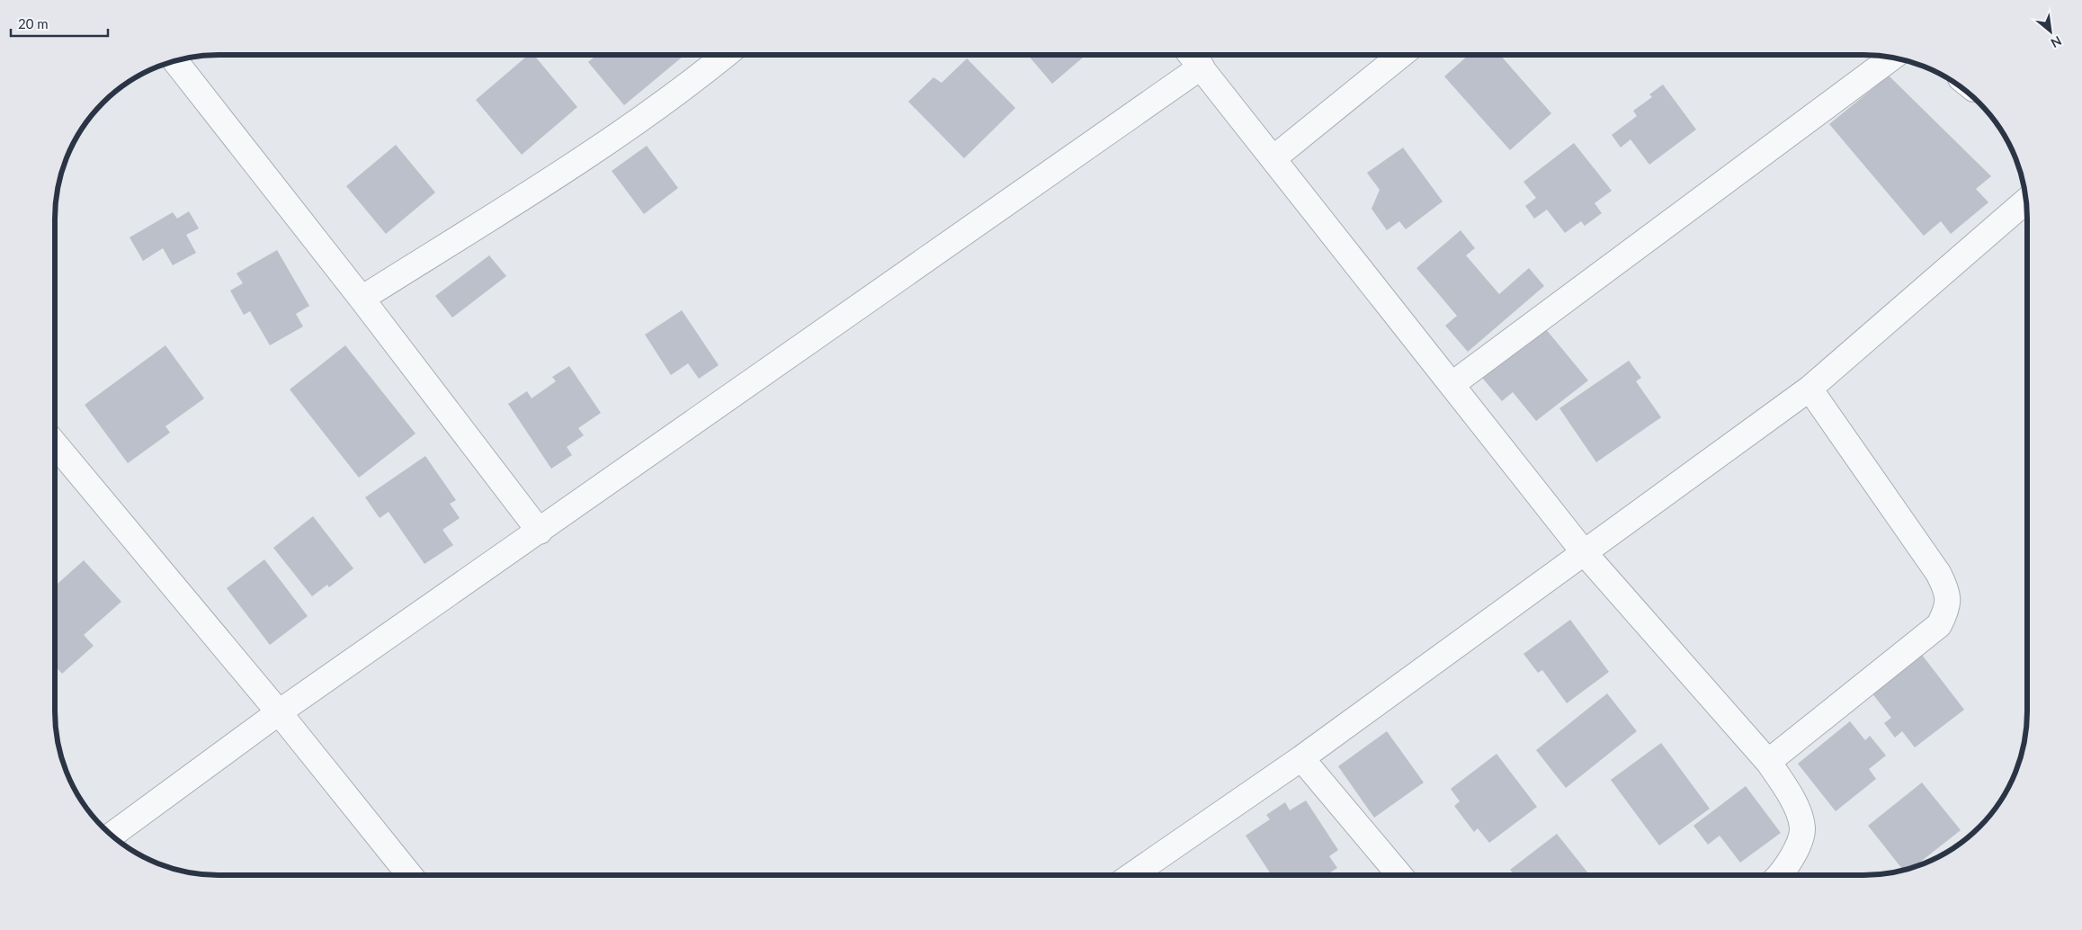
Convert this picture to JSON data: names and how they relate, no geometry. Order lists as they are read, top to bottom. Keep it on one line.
{"scale_bar":"20 m","north":"bottom right"}
